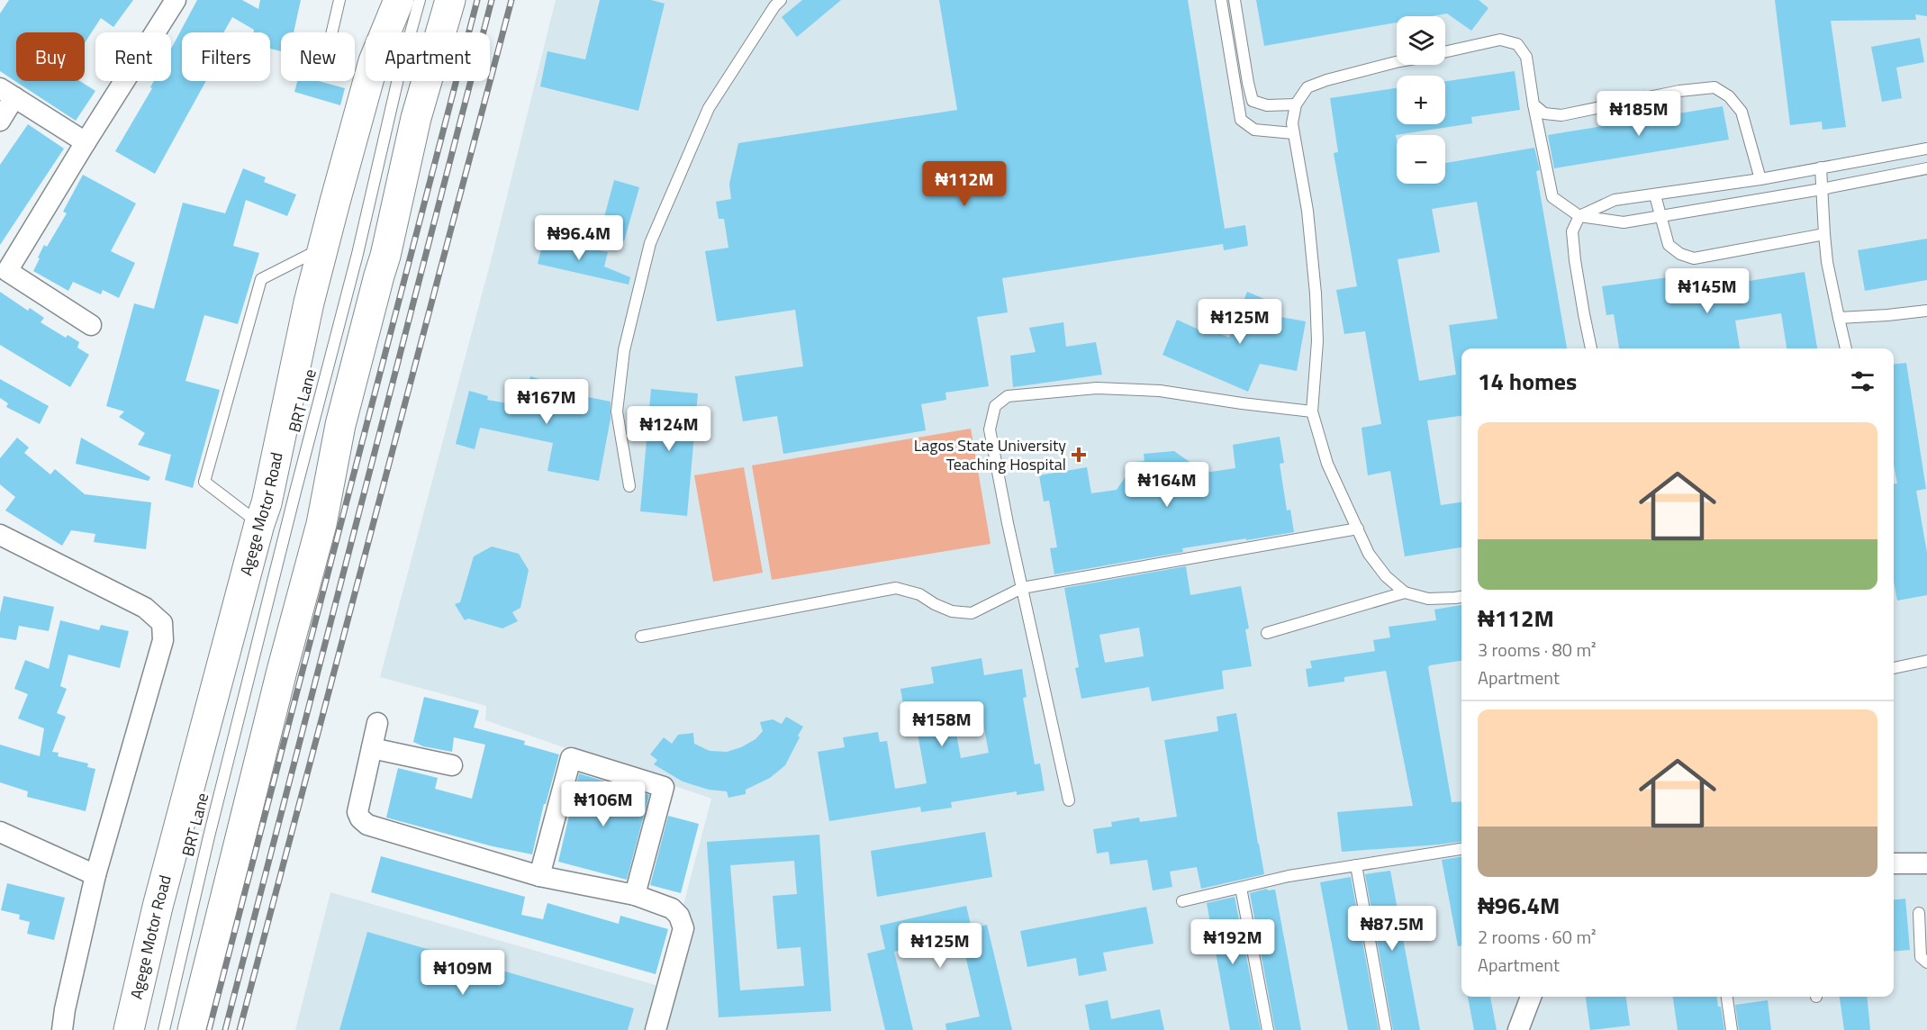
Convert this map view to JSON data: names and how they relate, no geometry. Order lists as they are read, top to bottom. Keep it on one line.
{"streets":{"highway":["Agege Motor Road"],"lane":["BRT Lane"]},"places":{"health":["Lagos State University Teaching Hospital"]},"page":{"map_buttons":["+","−"],"chip":["Buy","Rent","Filters","New","Apartment"],"price":["₦185M","₦112M","₦96.4M","₦145M","₦125M","₦167M","₦124M","₦164M","₦158M","₦106M","₦87.5M","₦192M","₦125M","₦109M"],"heading":"14 homes","list":[{"name":"₦112M","note":"3 rooms · 80 m² · Apartment"},{"name":"₦96.4M","note":"2 rooms · 60 m² · Apartment"}]}}
